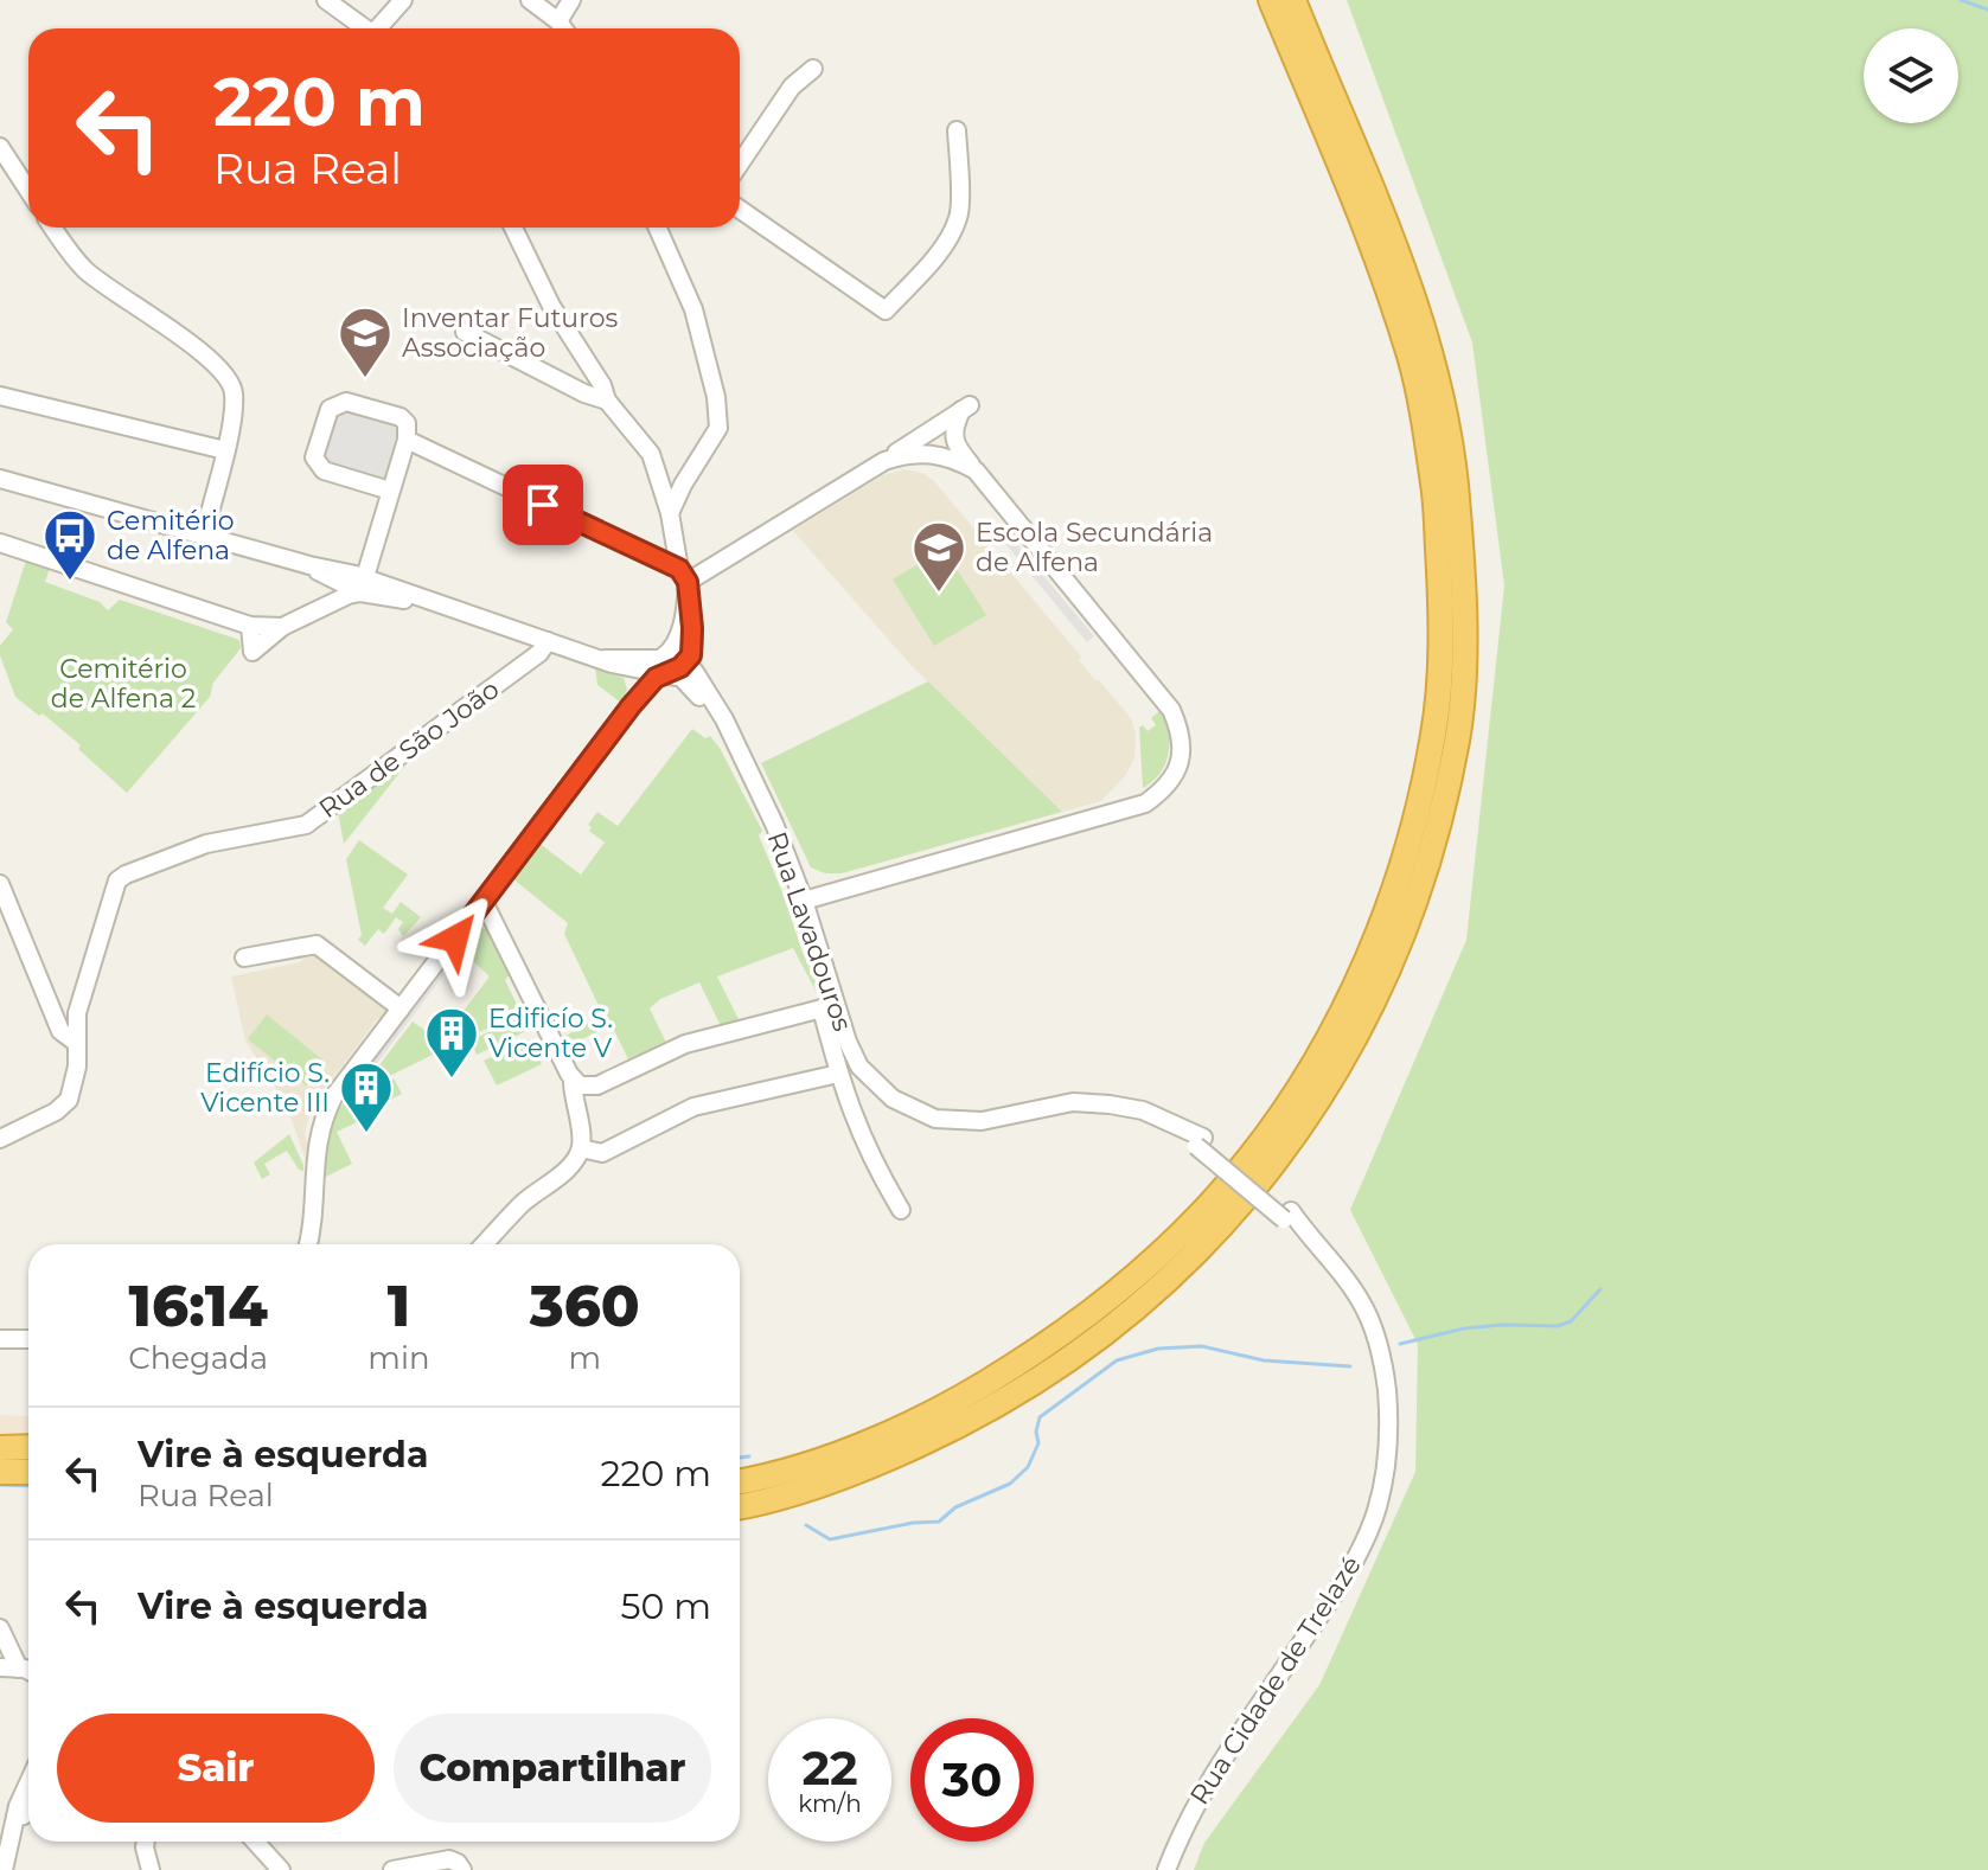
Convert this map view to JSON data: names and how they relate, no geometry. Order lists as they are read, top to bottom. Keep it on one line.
{"streets":{"street":["Rua de São João","Rua Lavadouros","Rua Cidade de Trelazé"]},"crossings":[["Rua Lavadouros","Rua Cidade de Trelazé"]],"parks":["Cemitério de Alfena 2"],"places":{"school or university":["Inventar Futuros Associação","Escola Secundária de Alfena"],"bus stop":["Cemitério de Alfena"],"building":["Edificío S. Vicente V","Edifício S. Vicente III"]},"page":{"turn":["220 m","Rua Real"],"eta":["16:14","Chegada","1","min","360","m"],"list":[{"name":"Vire à esquerda","note":"Rua Real","value":"220 m"},{"name":"Vire à esquerda","value":"50 m"}],"buttons":["Sair","Compartilhar"],"speed":"22 km/h","limit":"30"}}
